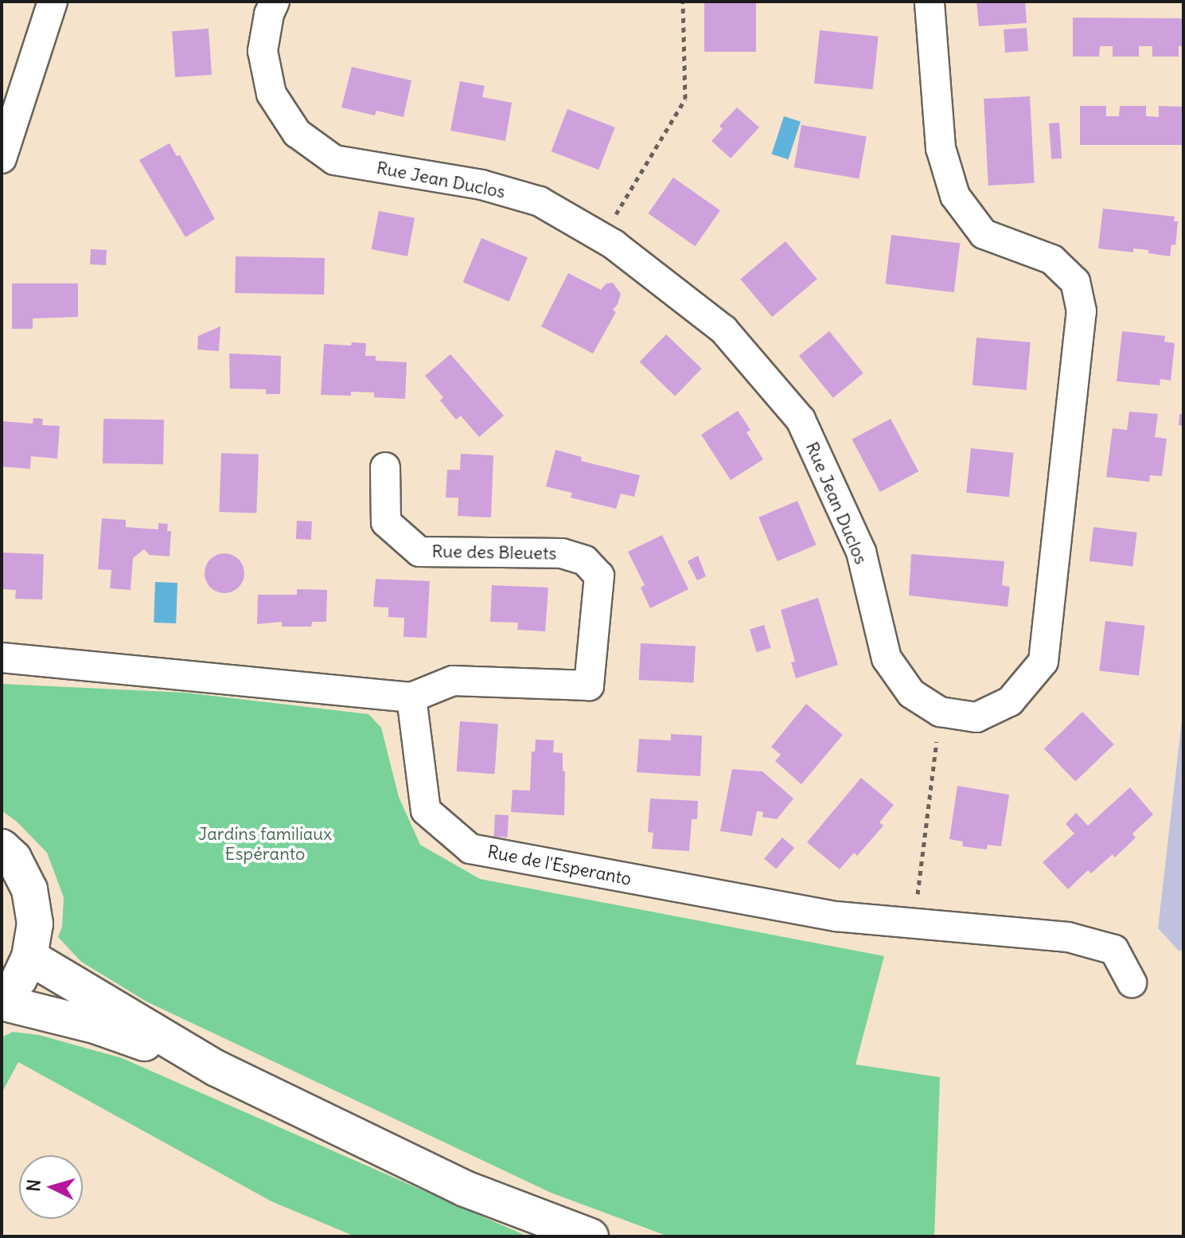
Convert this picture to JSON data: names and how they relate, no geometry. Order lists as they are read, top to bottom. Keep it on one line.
{"streets":{"street":["Rue Jean Duclos","Rue des Bleuets","Rue de l'Esperanto"]},"crossings":[["Rue des Bleuets","Rue de l'Esperanto"]],"parks":["Jardins familiaux Espéranto"],"north":"left"}
